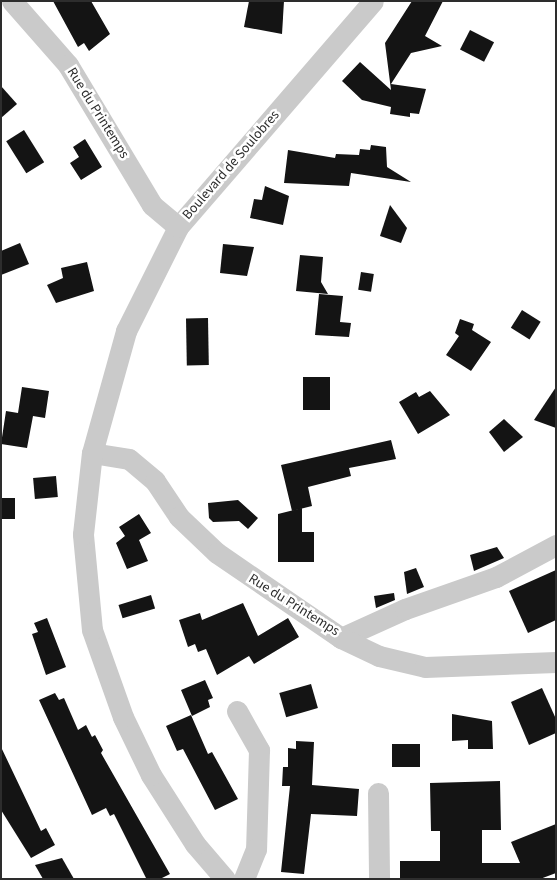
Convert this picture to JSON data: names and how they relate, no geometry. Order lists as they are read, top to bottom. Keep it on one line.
{"streets":{"street":["Rue du Printemps","Boulevard de Soulobres"]},"crossings":[["Rue du Printemps","Boulevard de Soulobres"]]}
